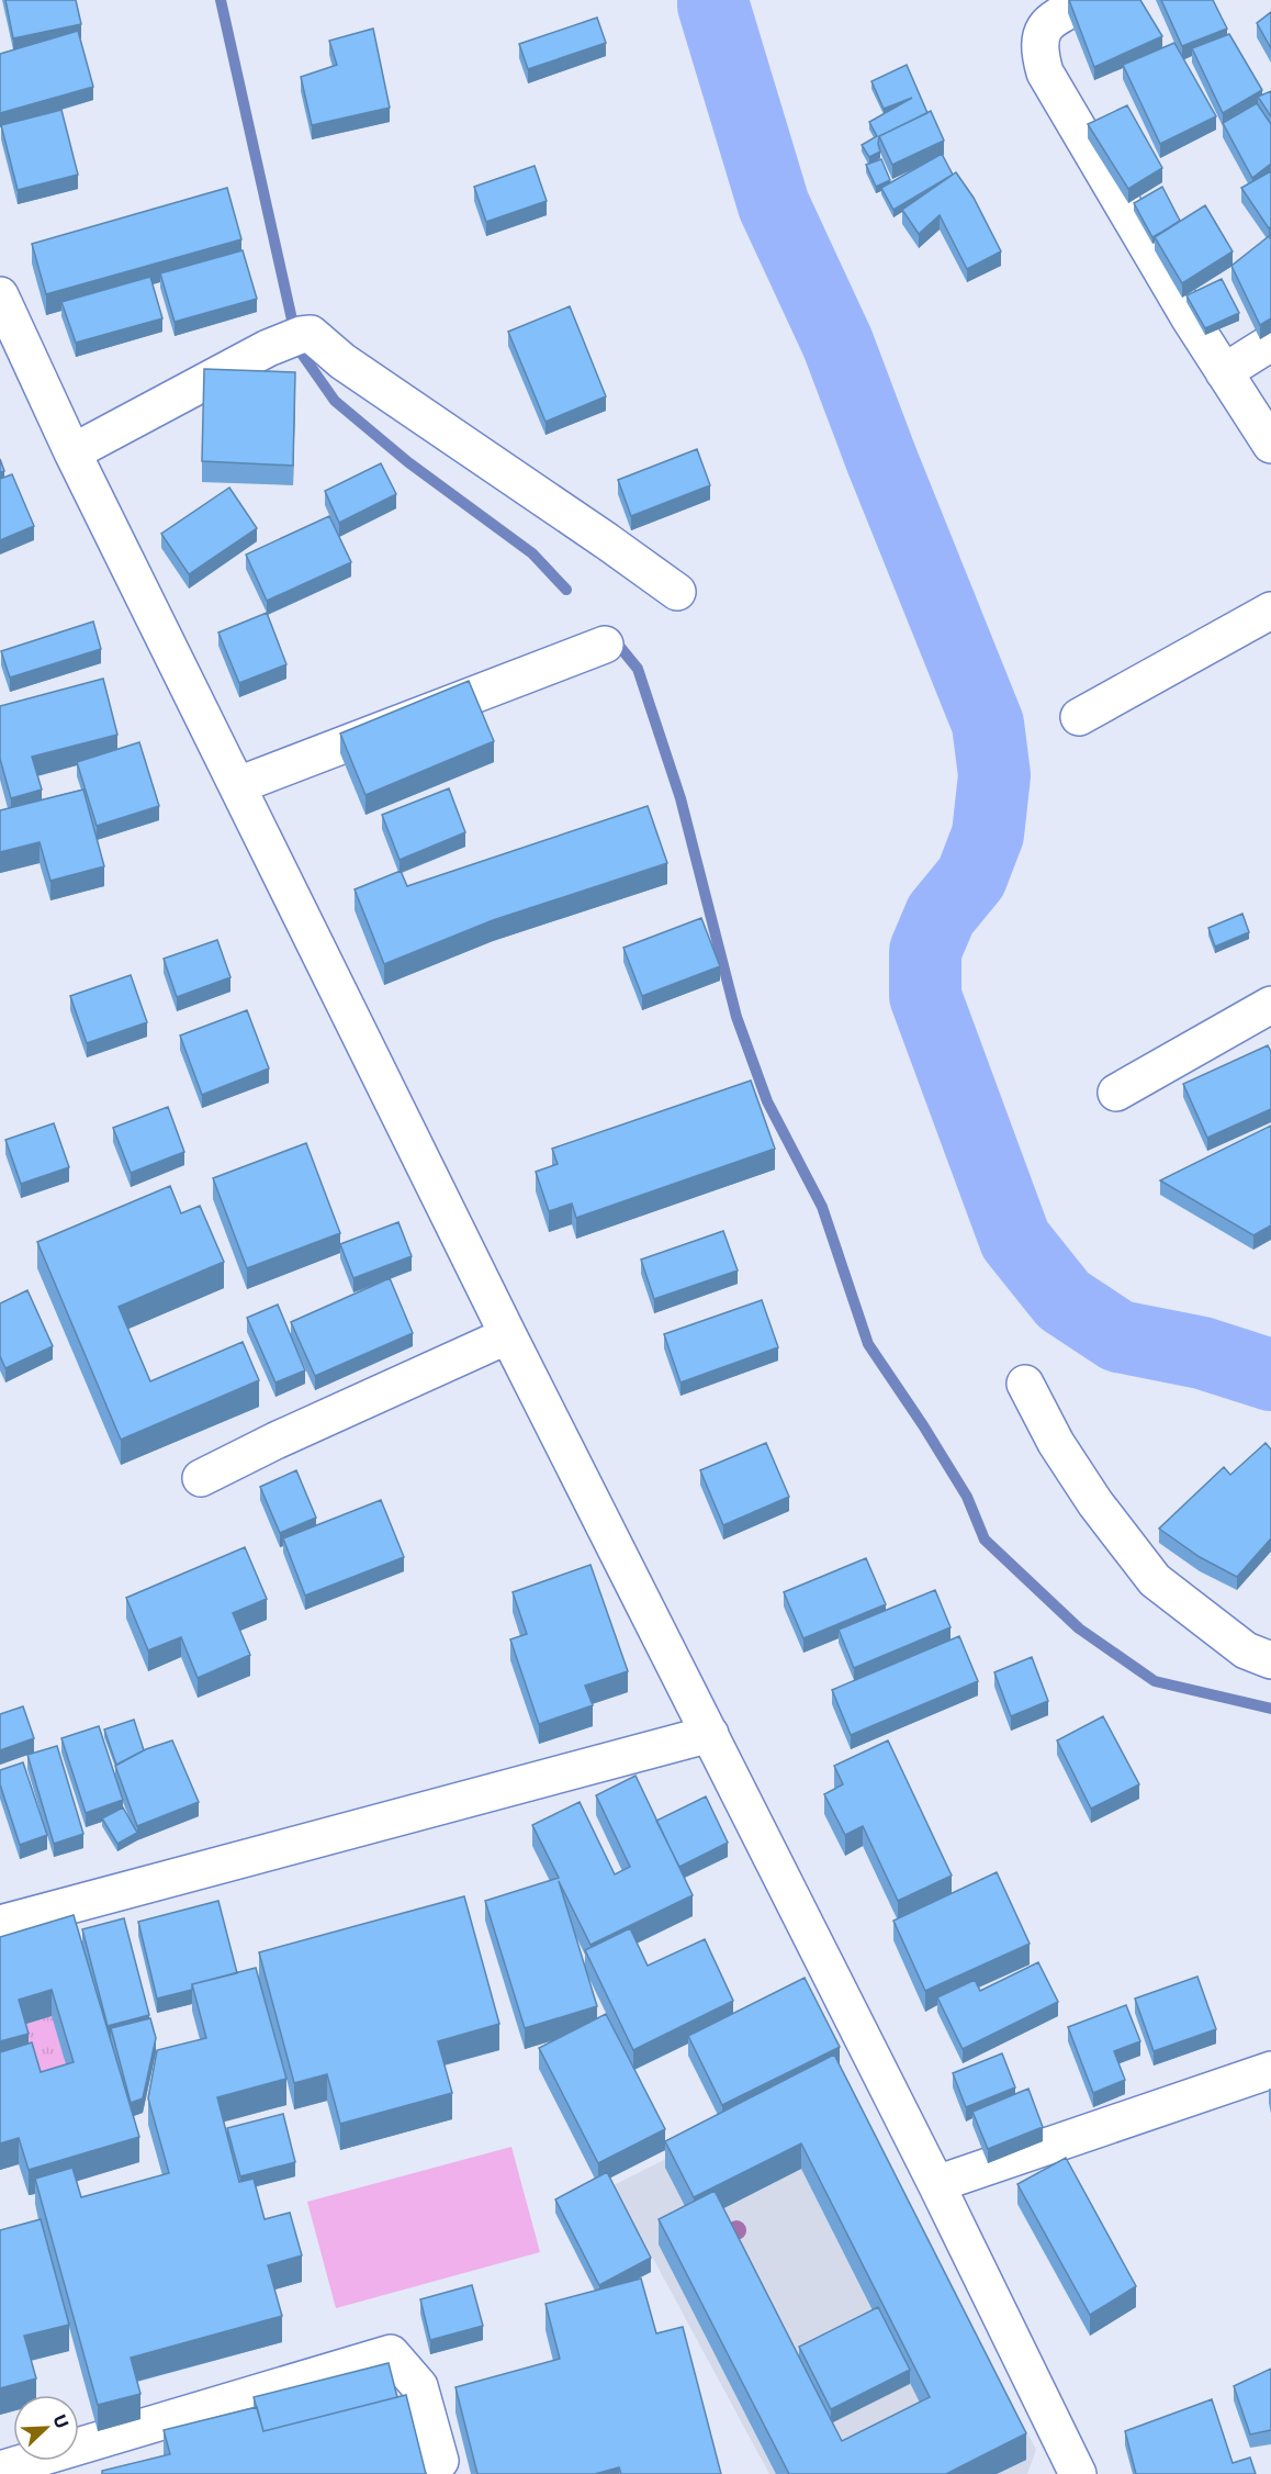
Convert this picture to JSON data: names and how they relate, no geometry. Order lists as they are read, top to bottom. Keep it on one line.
{"north":"top right"}
